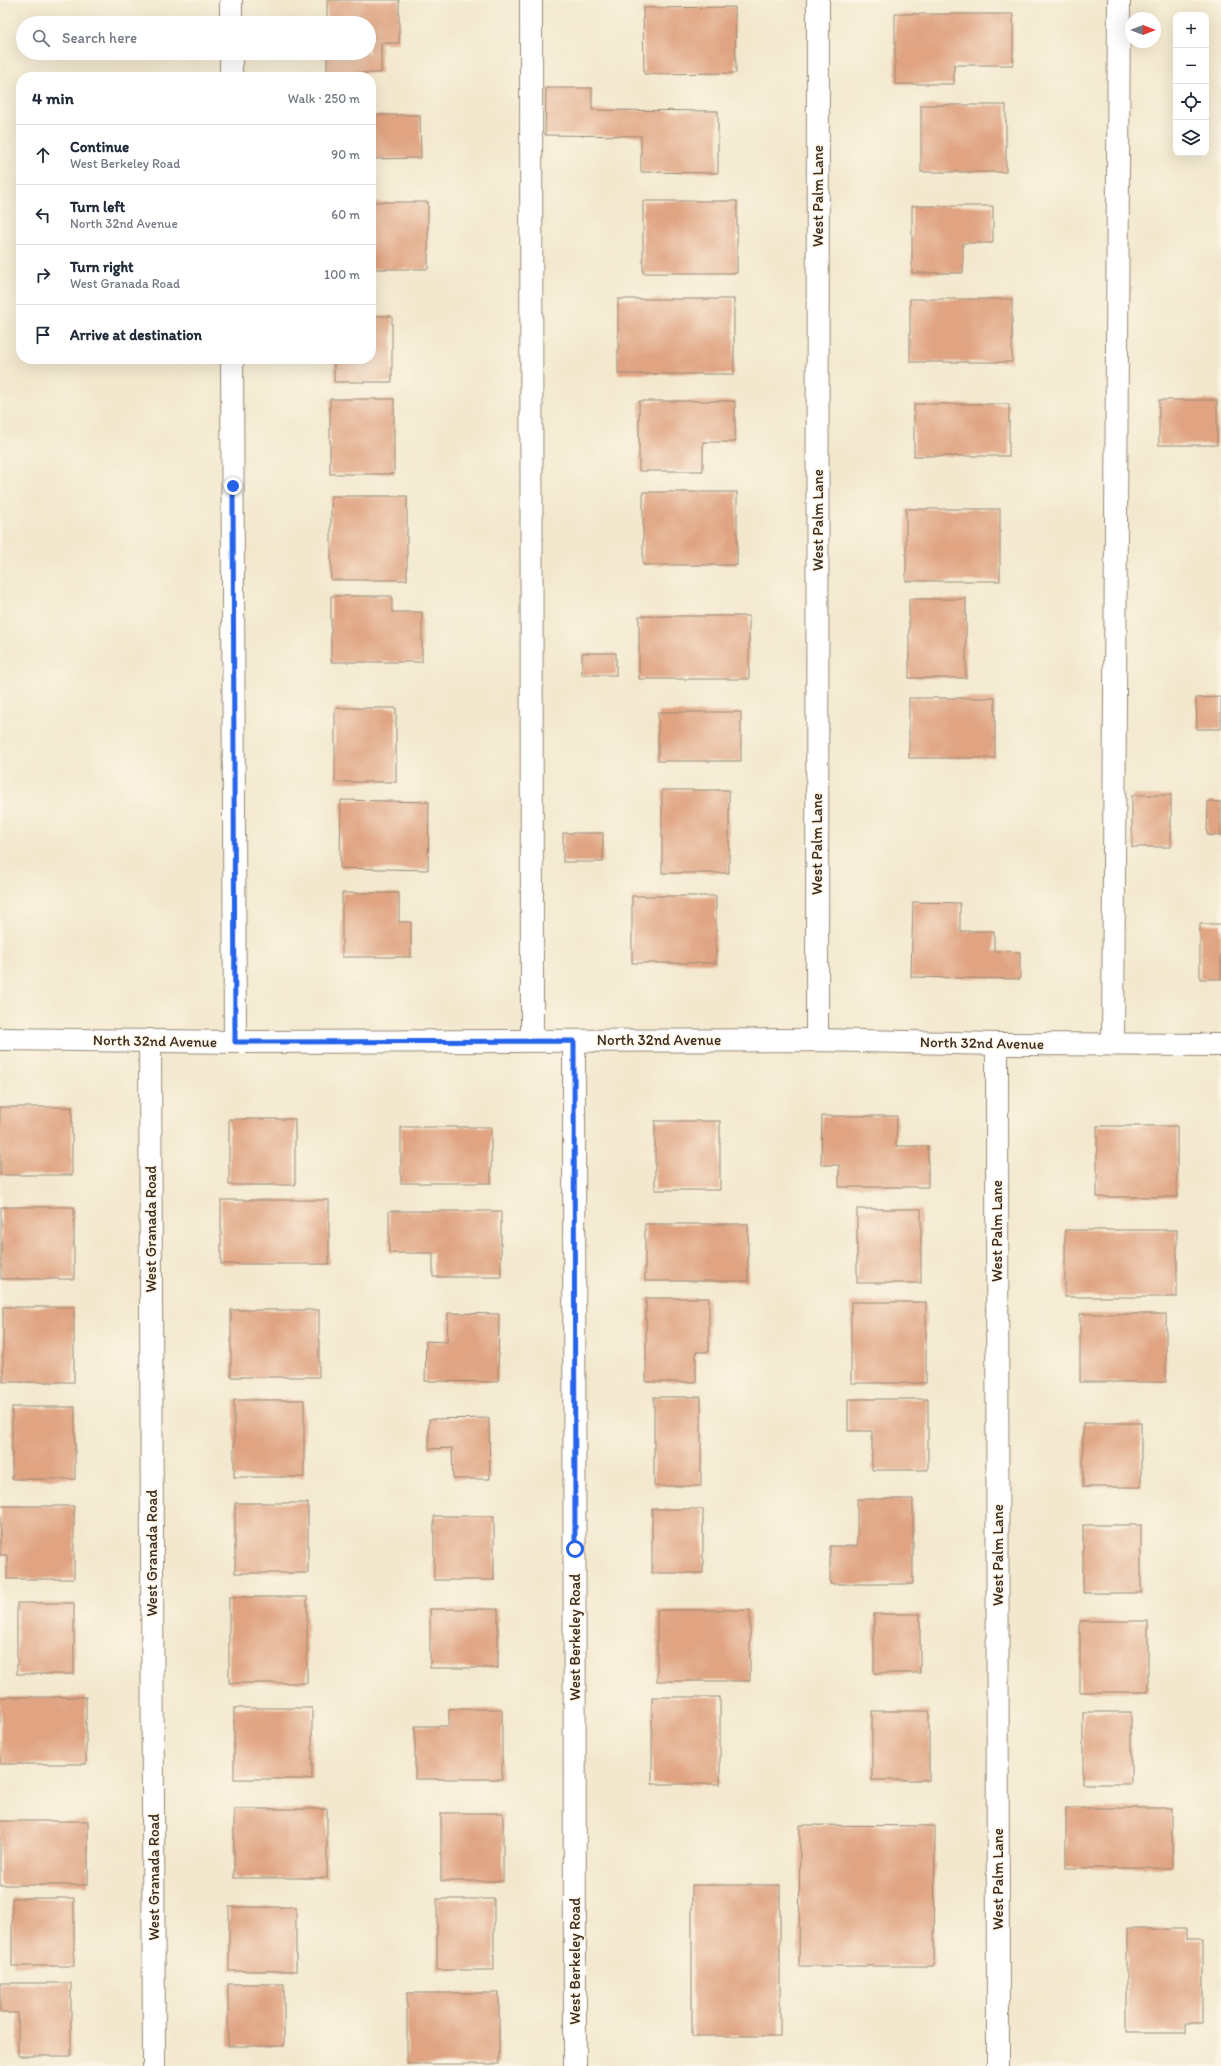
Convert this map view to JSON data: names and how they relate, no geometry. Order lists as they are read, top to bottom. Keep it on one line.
{"streets":{"street":["West Palm Lane","North 32nd Avenue","West Granada Road","West Berkeley Road"]},"crossings":[["West Palm Lane","North 32nd Avenue"],["North 32nd Avenue","West Granada Road"],["North 32nd Avenue","West Berkeley Road"]],"north":"right","page":{"map_buttons":["+","−"],"search":"Search here","heading":["4 min","Walk · 250 m"],"list":[["Continue","West Berkeley Road","90 m"],["Turn left","North 32nd Avenue","60 m"],["Turn right","West Granada Road","100 m"],"Arrive at destination"]}}
